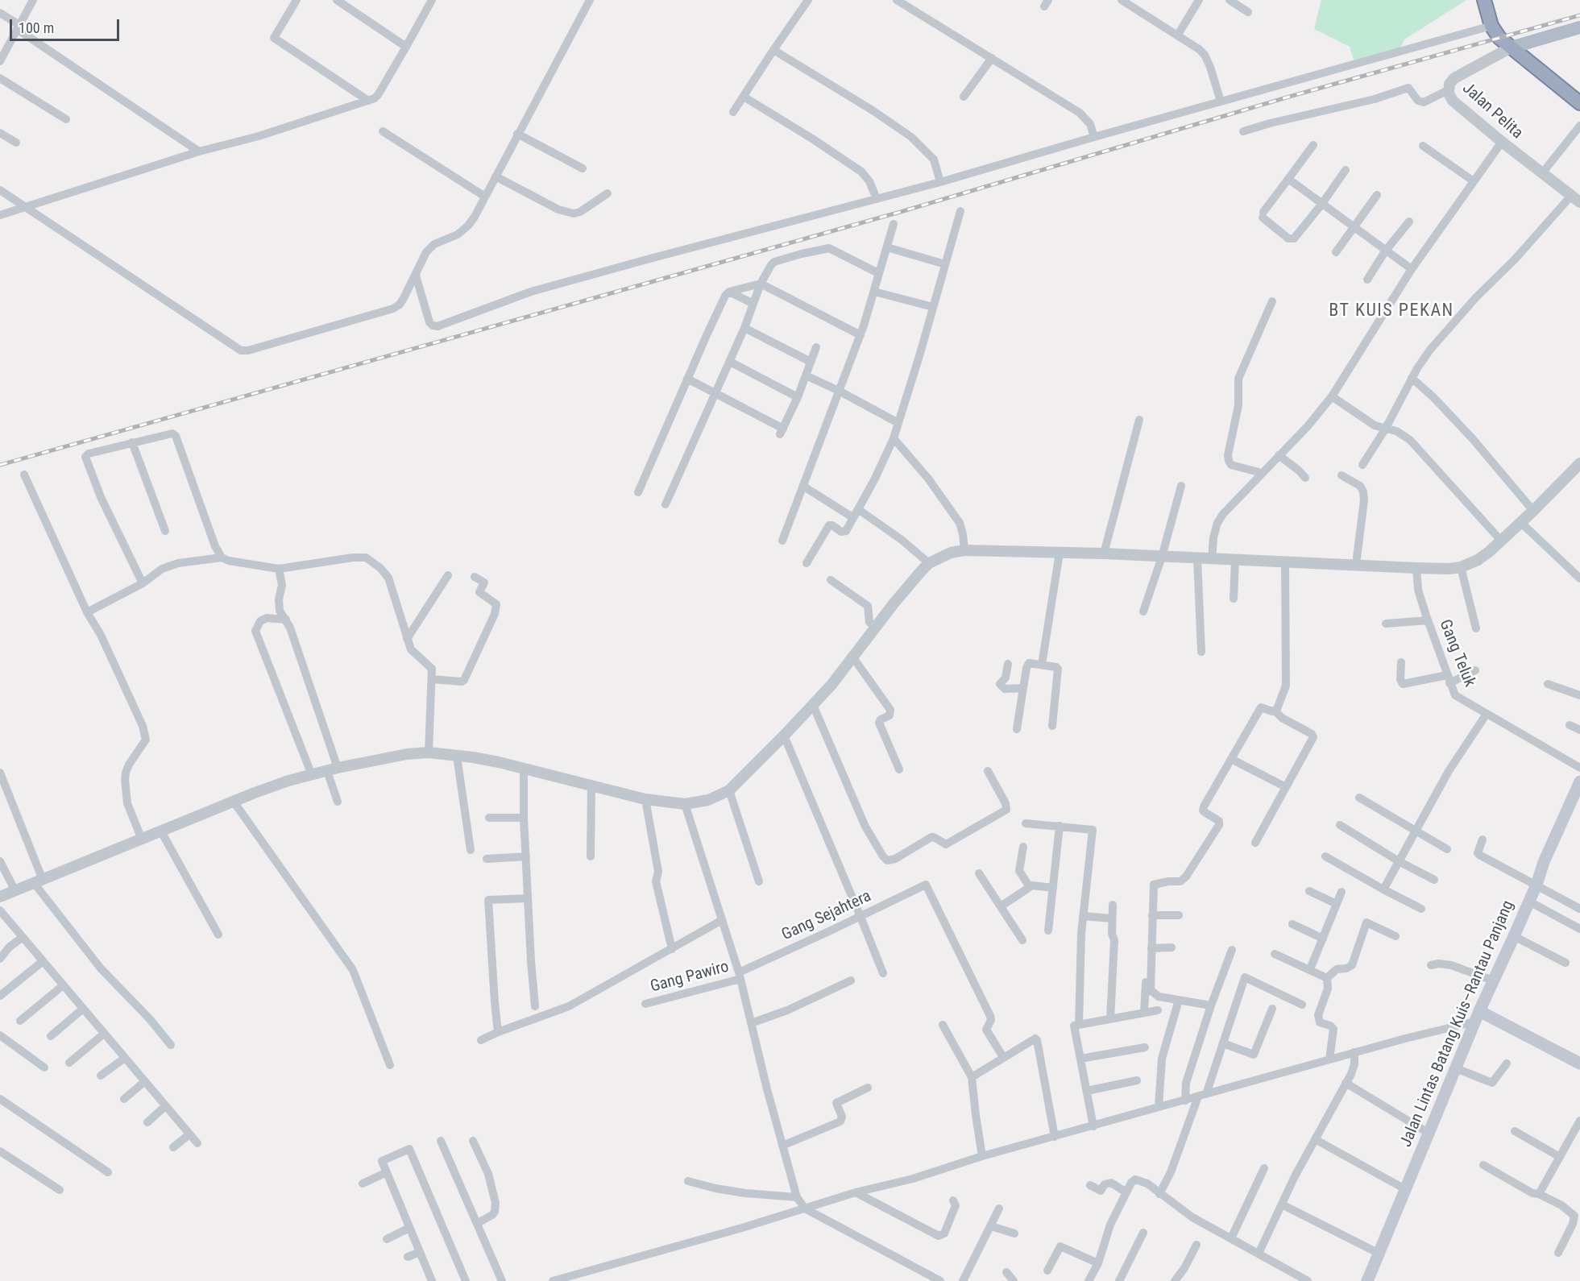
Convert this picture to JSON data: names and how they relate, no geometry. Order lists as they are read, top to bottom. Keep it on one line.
{"streets":{"main road":["Jalan Lintas Batang Kuis–Rantau Panjang"],"street":["Jalan Pelita","Gang Teluk","Gang Sejahtera","Gang Pawiro"]},"crossings":[["Gang Sejahtera","Gang Pawiro"]],"districts":["BT KUIS PEKAN"],"scale_bar":"100 m"}
